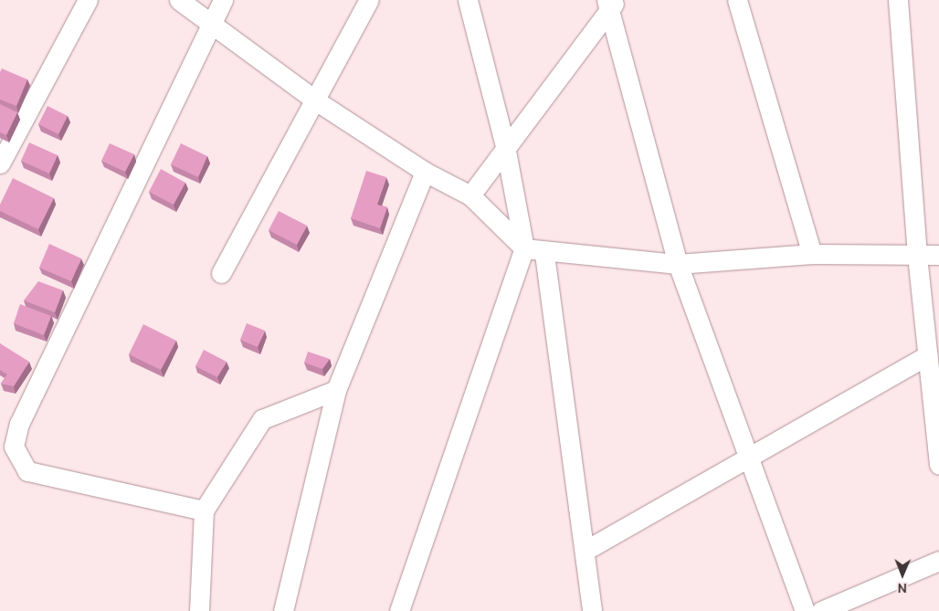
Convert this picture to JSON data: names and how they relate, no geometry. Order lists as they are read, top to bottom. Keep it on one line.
{"north":"bottom"}
